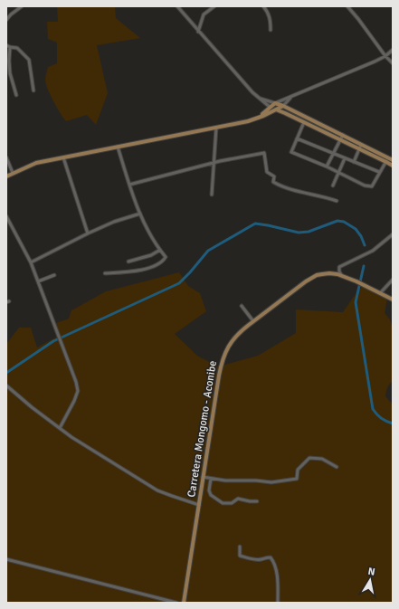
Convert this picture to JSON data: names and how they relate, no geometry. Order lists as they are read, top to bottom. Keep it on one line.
{"streets":{"main road":["Carretera Mongomo - Aconibe"]},"north":"top"}
